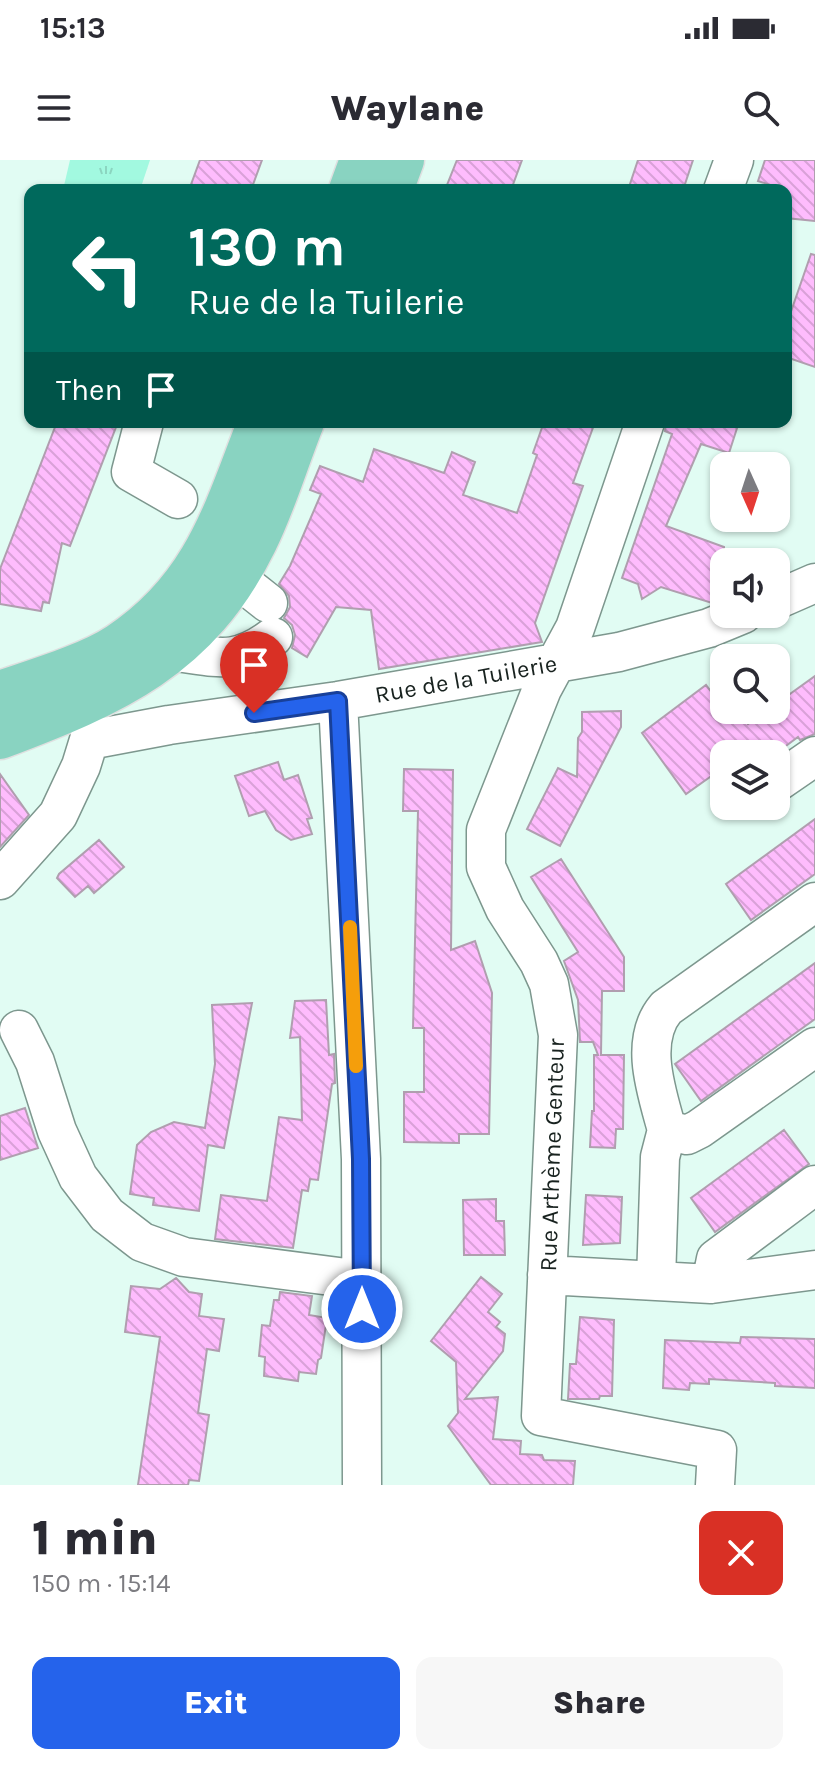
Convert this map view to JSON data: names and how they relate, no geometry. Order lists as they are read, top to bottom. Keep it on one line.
{"streets":{"street":["Rue de la Tuilerie","Rue Arthème Genteur"]},"crossings":[["Rue de la Tuilerie","Rue Arthème Genteur"]],"north":"bottom","page":{"status":"15:13","header":"Waylane","turn":["130 m","Rue de la Tuilerie"],"then":"Then","heading":["1 min","150 m · 15:14"],"buttons":["Exit","Share"]}}
